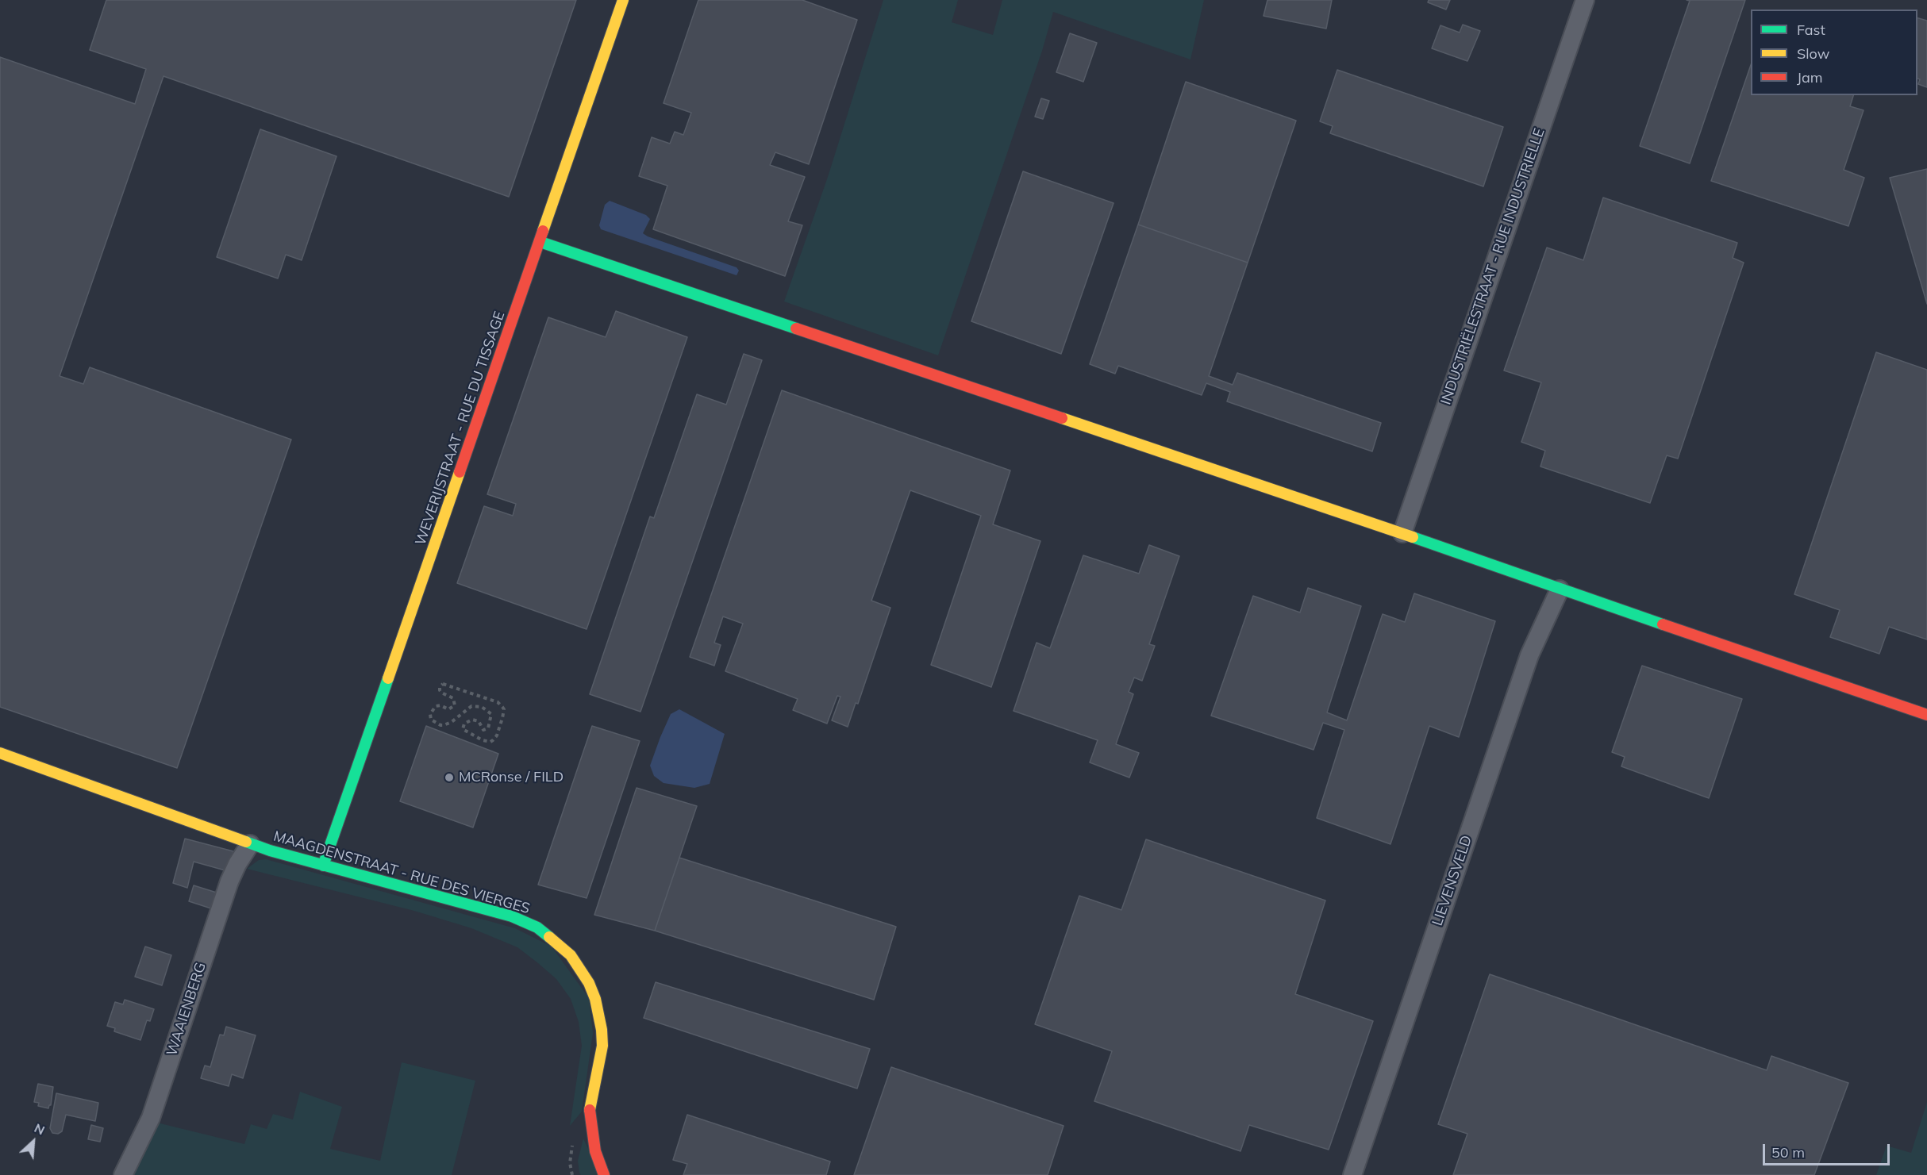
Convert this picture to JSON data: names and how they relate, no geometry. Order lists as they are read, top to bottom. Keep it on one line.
{"streets":{"street":["INDUSTRIËLESTRAAT - RUE INDUSTRIELLE","WEVERIJSTRAAT - RUE DU TISSAGE","MAAGDENSTRAAT - RUE DES VIERGES","LIEVENSVELD","WAAIENBERG"]},"crossings":[["WEVERIJSTRAAT - RUE DU TISSAGE","MAAGDENSTRAAT - RUE DES VIERGES"],["MAAGDENSTRAAT - RUE DES VIERGES","WAAIENBERG"]],"places":["MCRonse / FILD"],"legend":["Fast","Slow","Jam"],"scale_bar":"50 m","north":"top right"}
